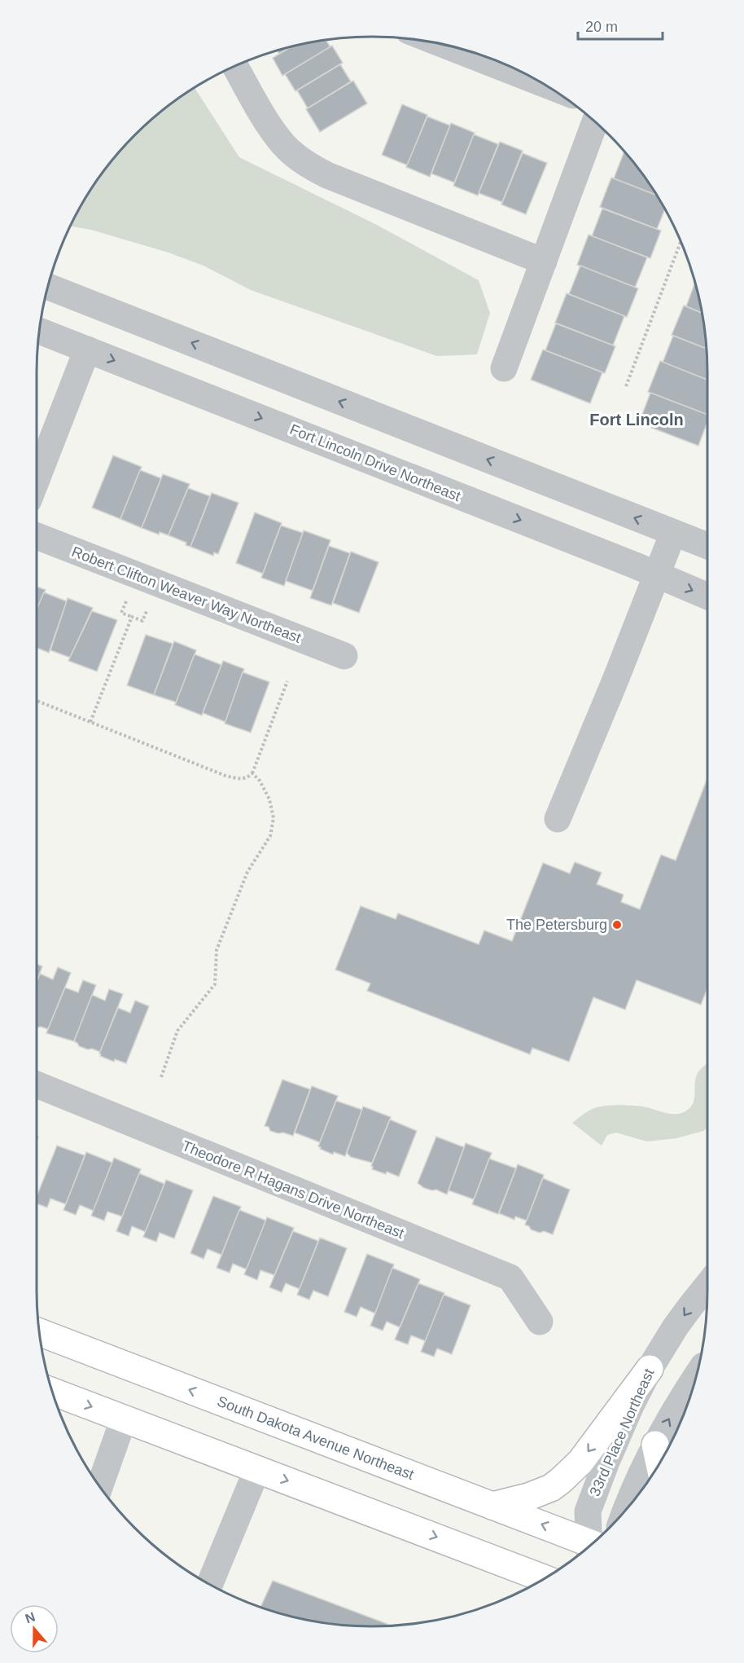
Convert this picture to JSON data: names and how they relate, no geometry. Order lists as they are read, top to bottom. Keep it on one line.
{"streets":{"main road":["South Dakota Avenue Northeast"],"street":["Fort Lincoln Drive Northeast","Robert Clifton Weaver Way Northeast","Theodore R Hagans Drive Northeast","33rd Place Northeast"]},"one_way":["33rd Place Northeast"],"districts":["Fort Lincoln"],"places":["The Petersburg"],"scale_bar":"20 m","north":"top"}
